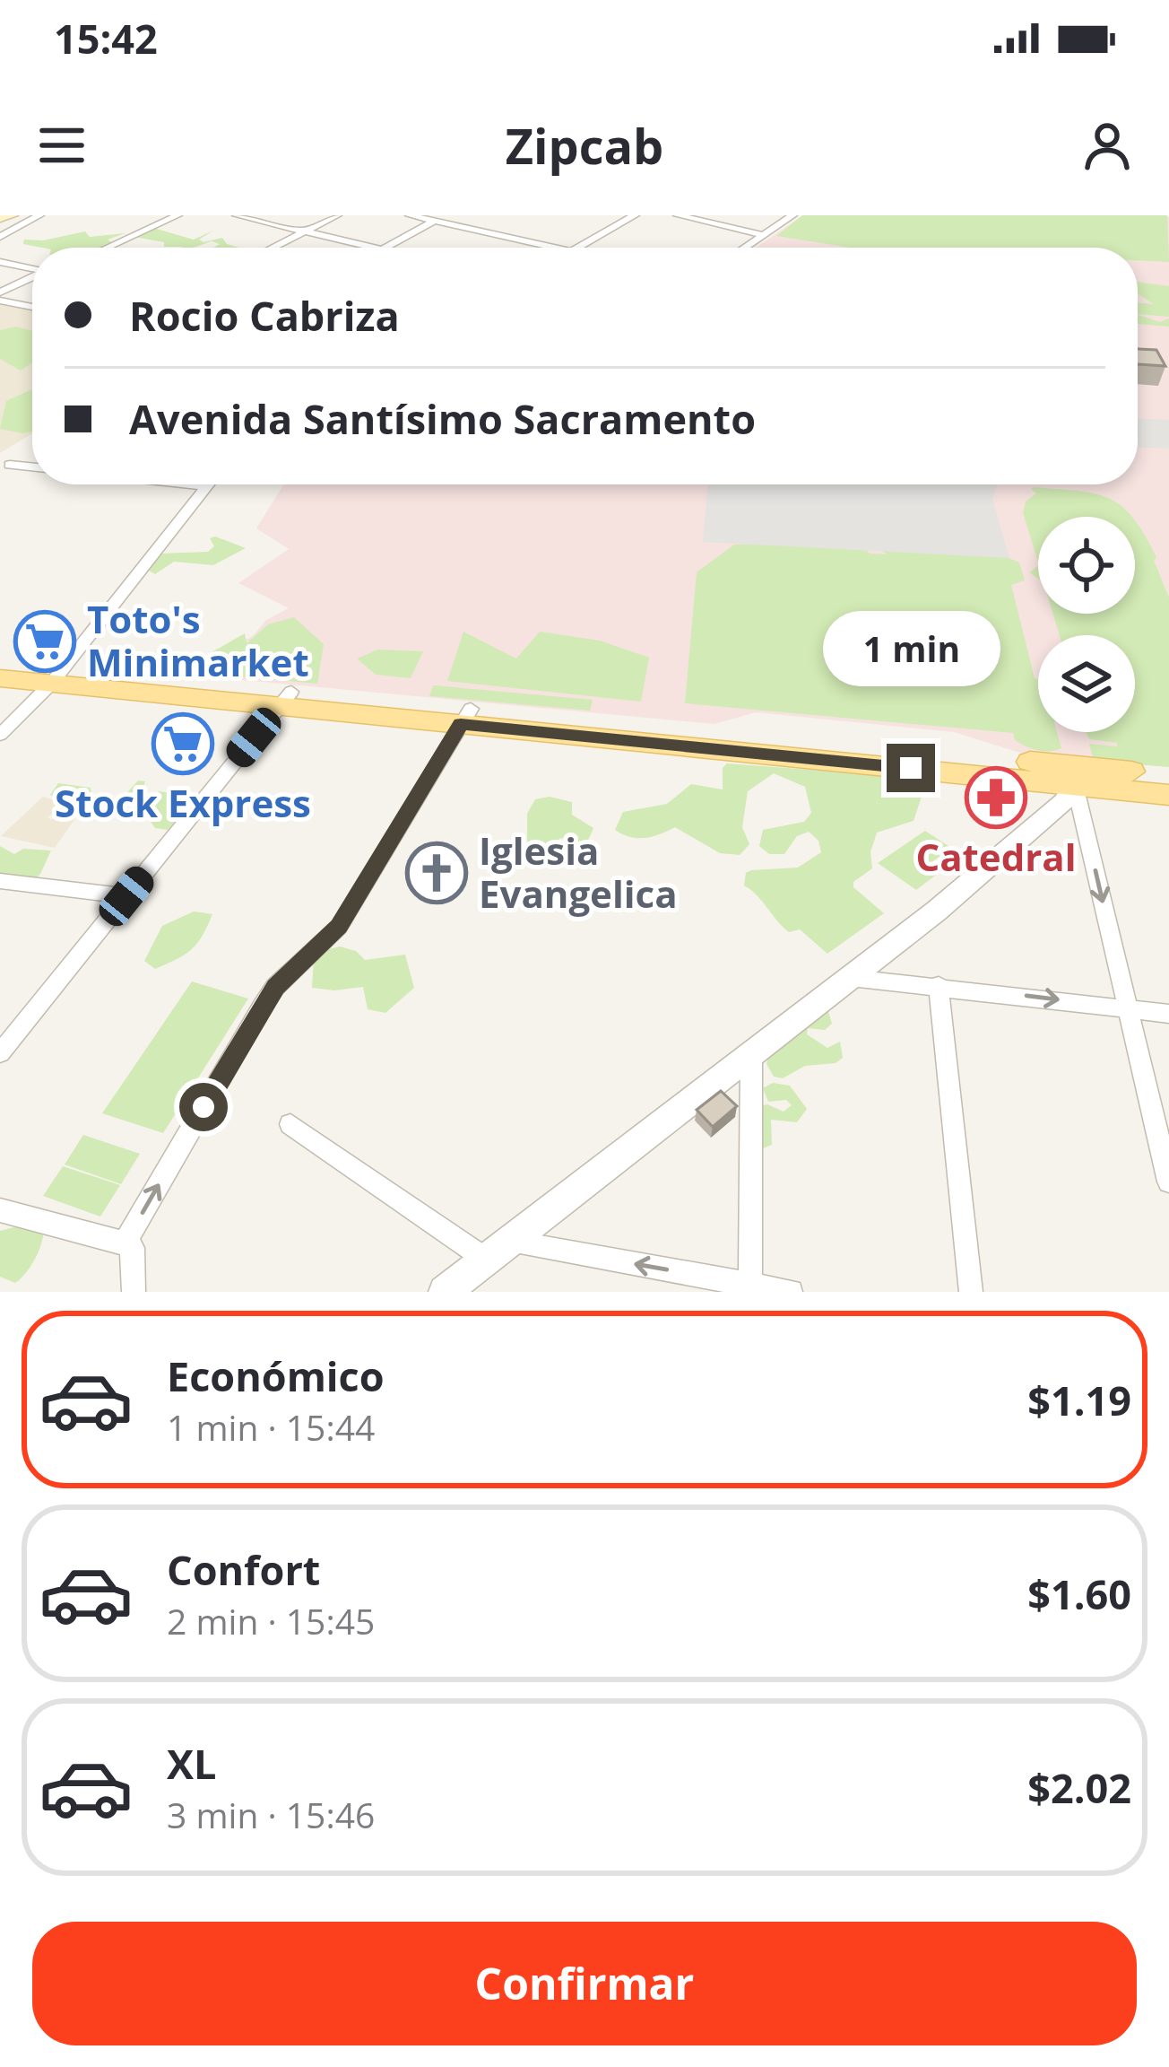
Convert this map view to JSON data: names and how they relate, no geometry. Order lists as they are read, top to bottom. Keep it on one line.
{"places":{"supermarket":["Toto's Minimarket","Stock Express"],"pharmacy":["Catedral"],"church":["Iglesia Evangelica"]},"page":{"status":"15:42","header":"Zipcab","banner":["Rocio Cabriza","Avenida Santísimo Sacramento"],"bubble":"1 min","list":[{"name":"Económico","note":"1 min · 15:44","value":"$1.19"},{"name":"Confort","note":"2 min · 15:45","value":"$1.60"},{"name":"XL","note":"3 min · 15:46","value":"$2.02"}],"buttons":"Confirmar"}}
